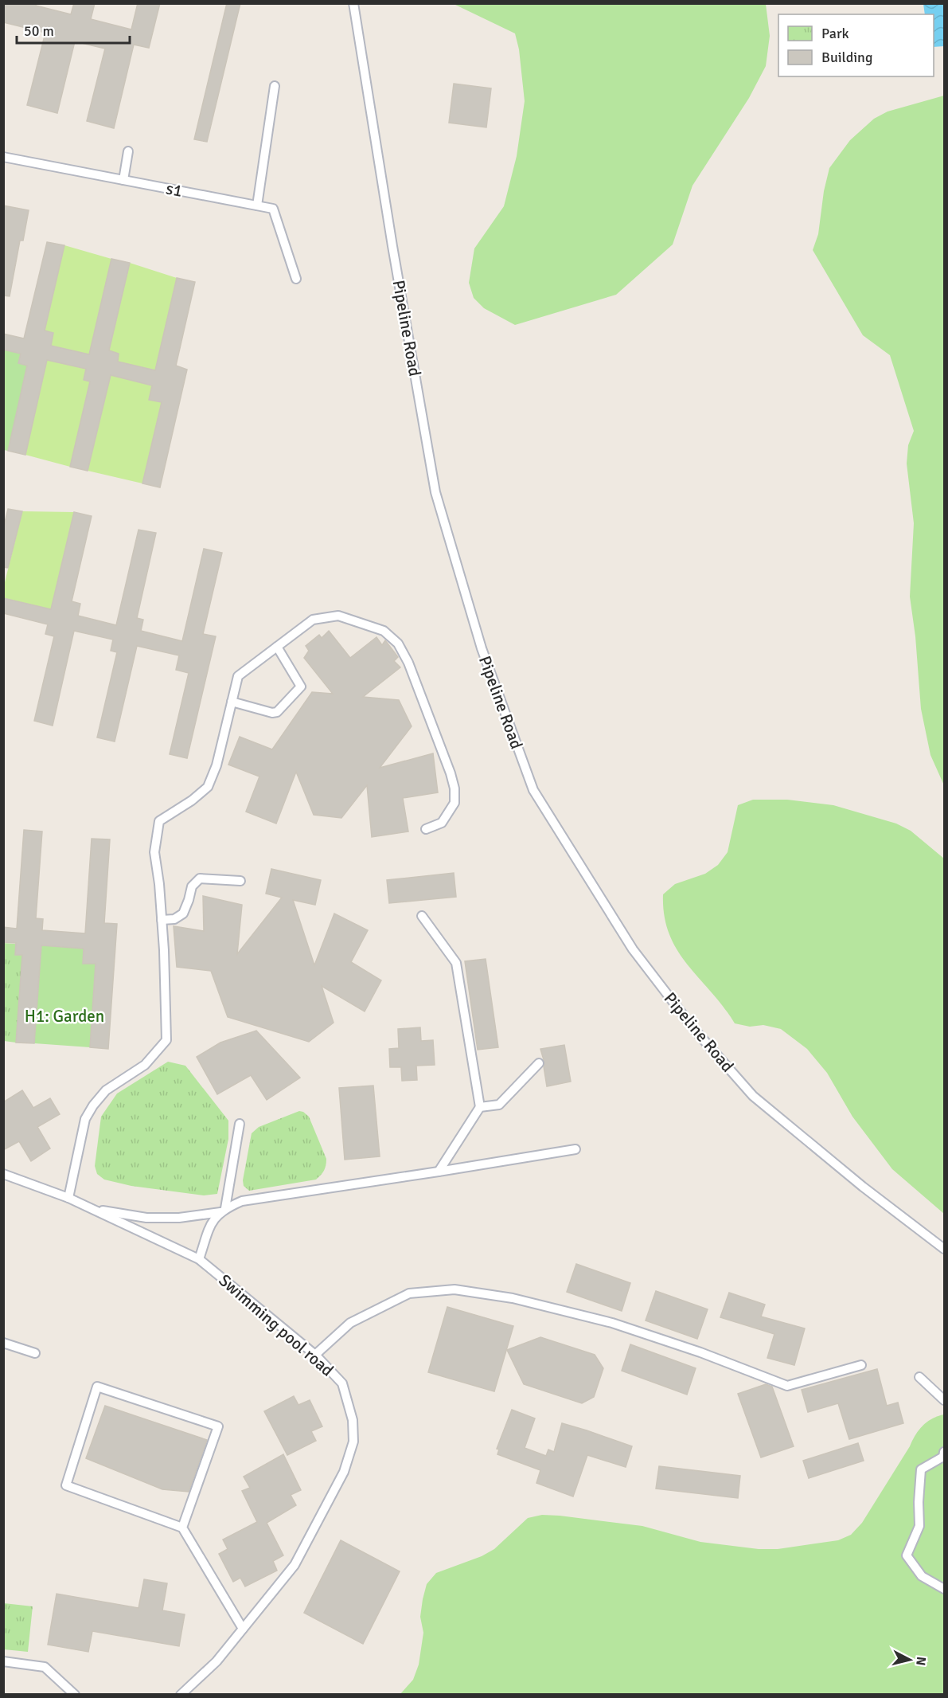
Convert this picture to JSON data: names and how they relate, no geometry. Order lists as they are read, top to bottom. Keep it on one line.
{"streets":{"lane":["s1","Pipeline Road","Swimming pool road"]},"parks":["H1: Garden"],"legend":["Park","Building"],"scale_bar":"50 m","north":"right"}
